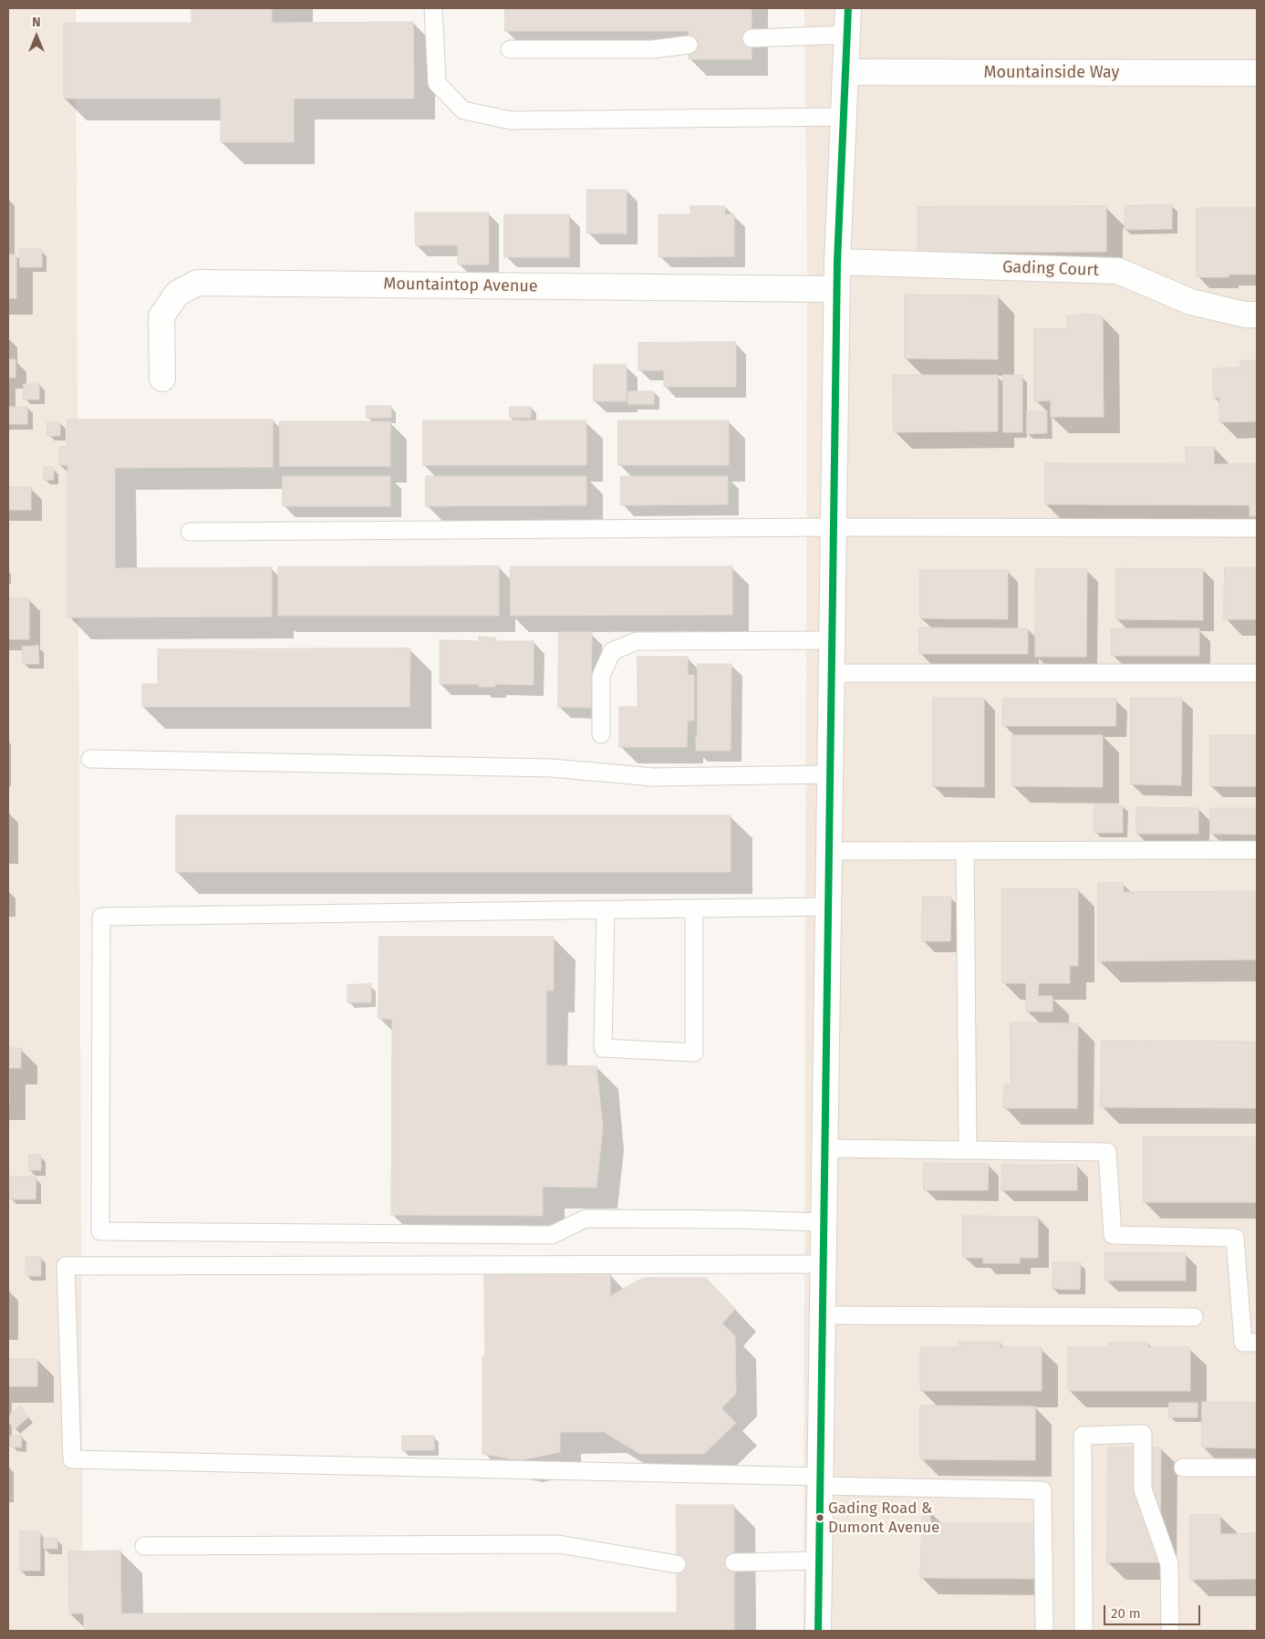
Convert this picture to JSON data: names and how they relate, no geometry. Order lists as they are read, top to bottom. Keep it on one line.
{"streets":{"main road":["Mountainside Way","Gading Court","Mountaintop Avenue"]},"places":["Gading Road & Dumont Avenue"],"scale_bar":"20 m","north":"top"}
